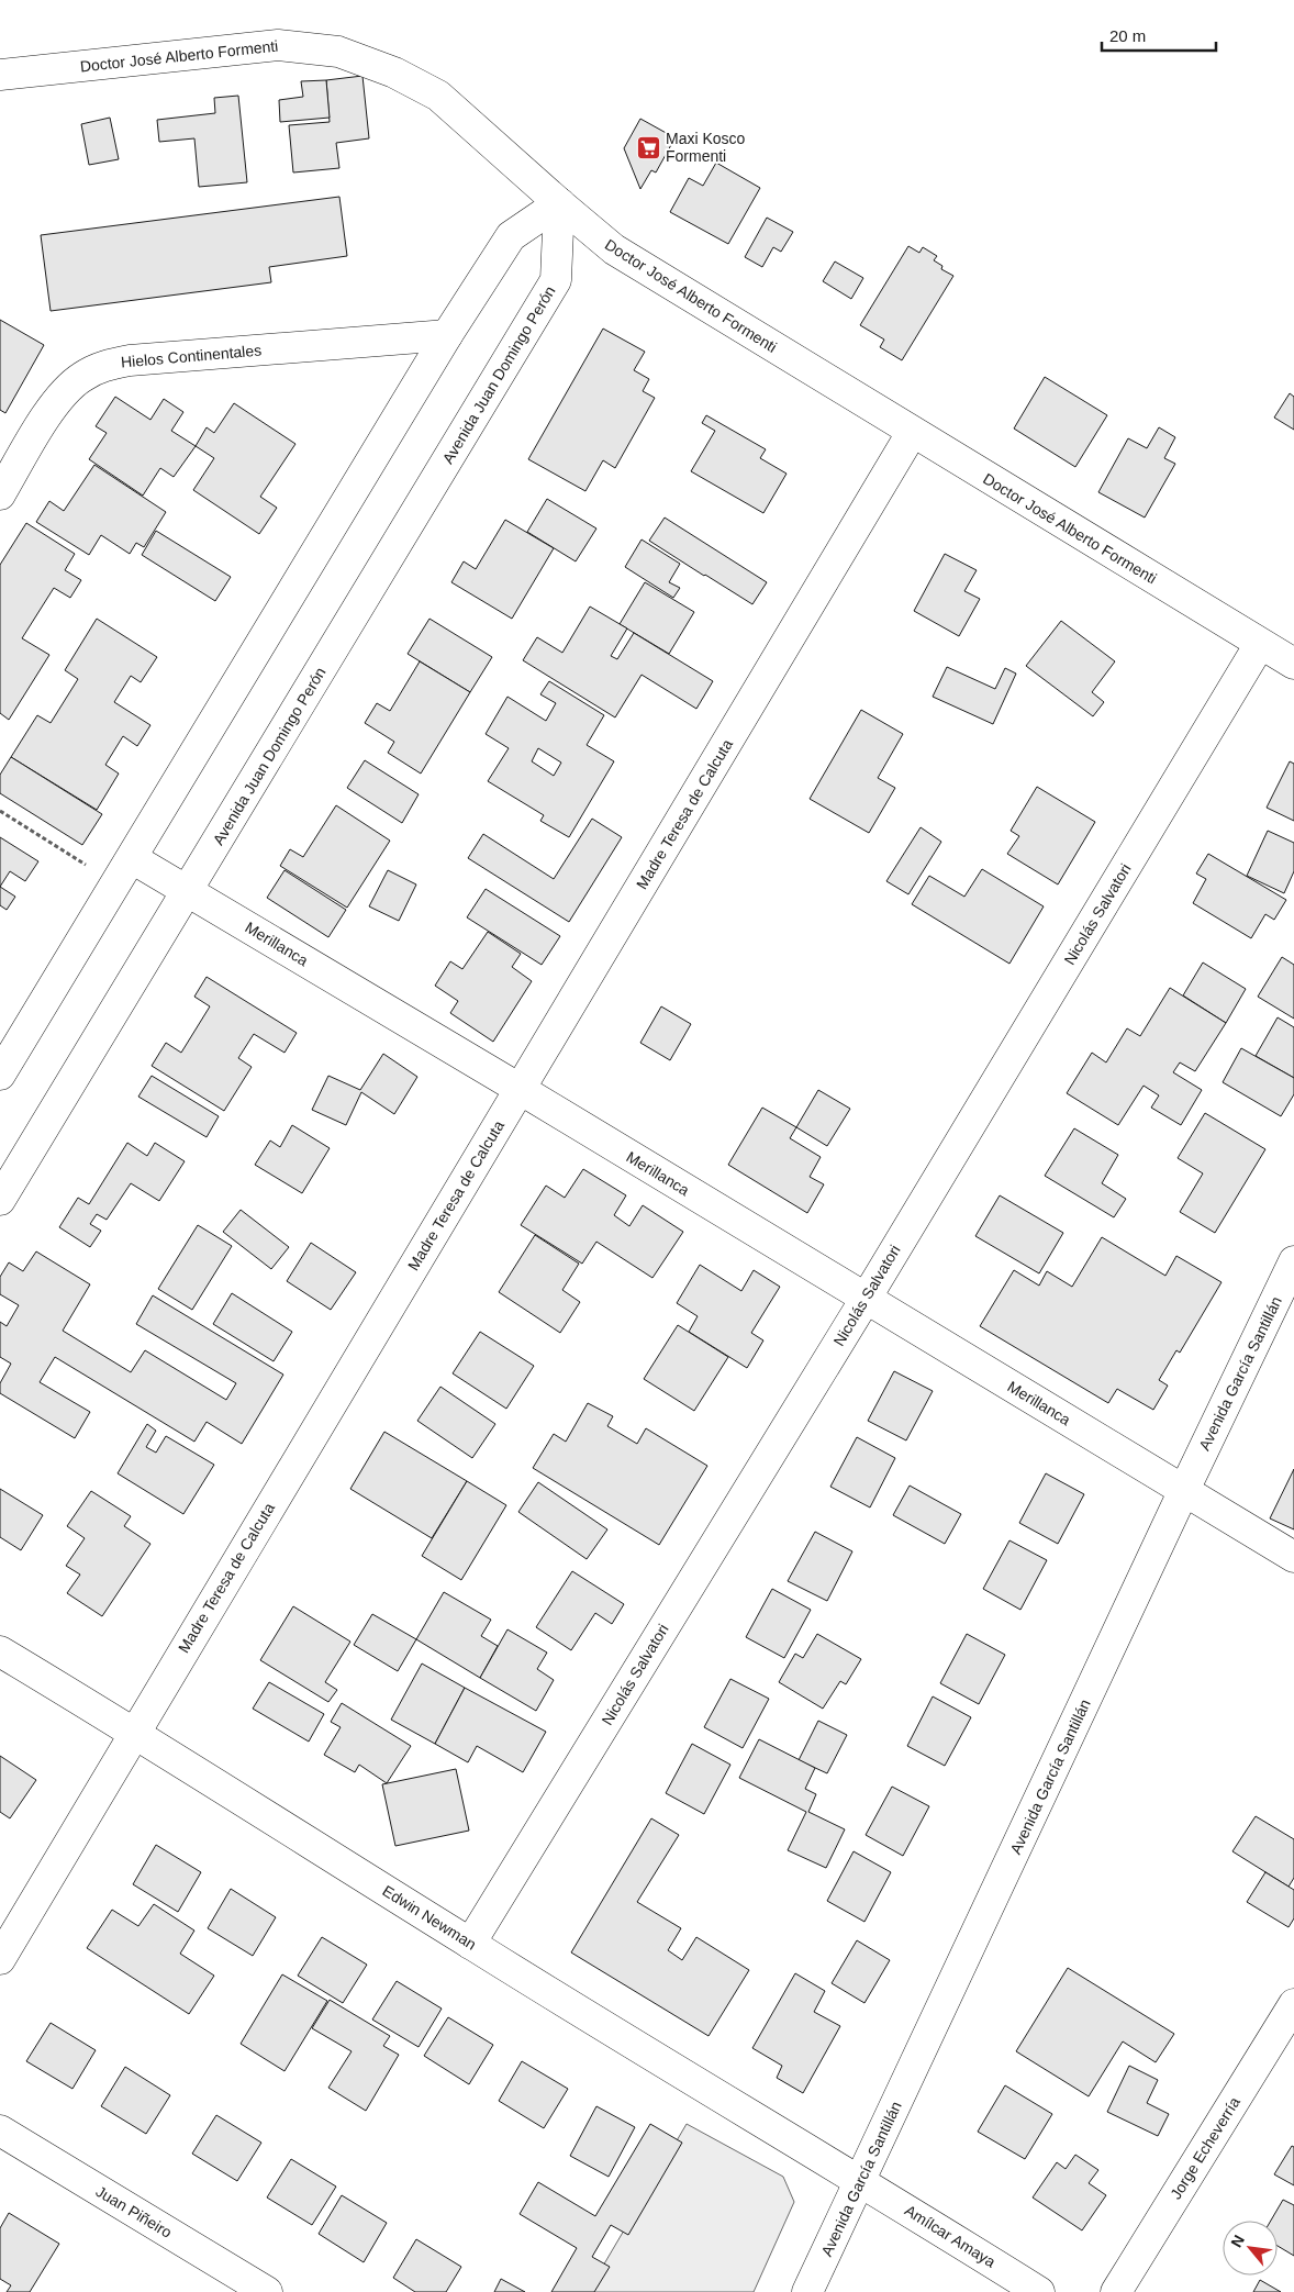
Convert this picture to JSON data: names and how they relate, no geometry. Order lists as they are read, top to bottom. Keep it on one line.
{"streets":{"street":["Doctor José Alberto Formenti","Hielos Continentales","Avenida Juan Domingo Perón","Madre Teresa de Calcuta","Nicolás Salvatori","Merillanca","Avenida García Santillán","Edwin Newman","Jorge Echeverría","Juan Piñeiro","Amílcar Amaya"]},"crossings":[["Doctor José Alberto Formenti","Avenida Juan Domingo Perón"],["Doctor José Alberto Formenti","Madre Teresa de Calcuta"],["Doctor José Alberto Formenti","Nicolás Salvatori"],["Avenida Juan Domingo Perón","Merillanca"],["Madre Teresa de Calcuta","Merillanca"],["Madre Teresa de Calcuta","Edwin Newman"],["Nicolás Salvatori","Merillanca"],["Nicolás Salvatori","Edwin Newman"],["Merillanca","Avenida García Santillán"],["Avenida García Santillán","Edwin Newman"],["Avenida García Santillán","Amílcar Amaya"],["Edwin Newman","Amílcar Amaya"]],"places":{"supermarket":["Maxi Kosco Formenti"]},"scale_bar":"20 m","north":"top left"}
